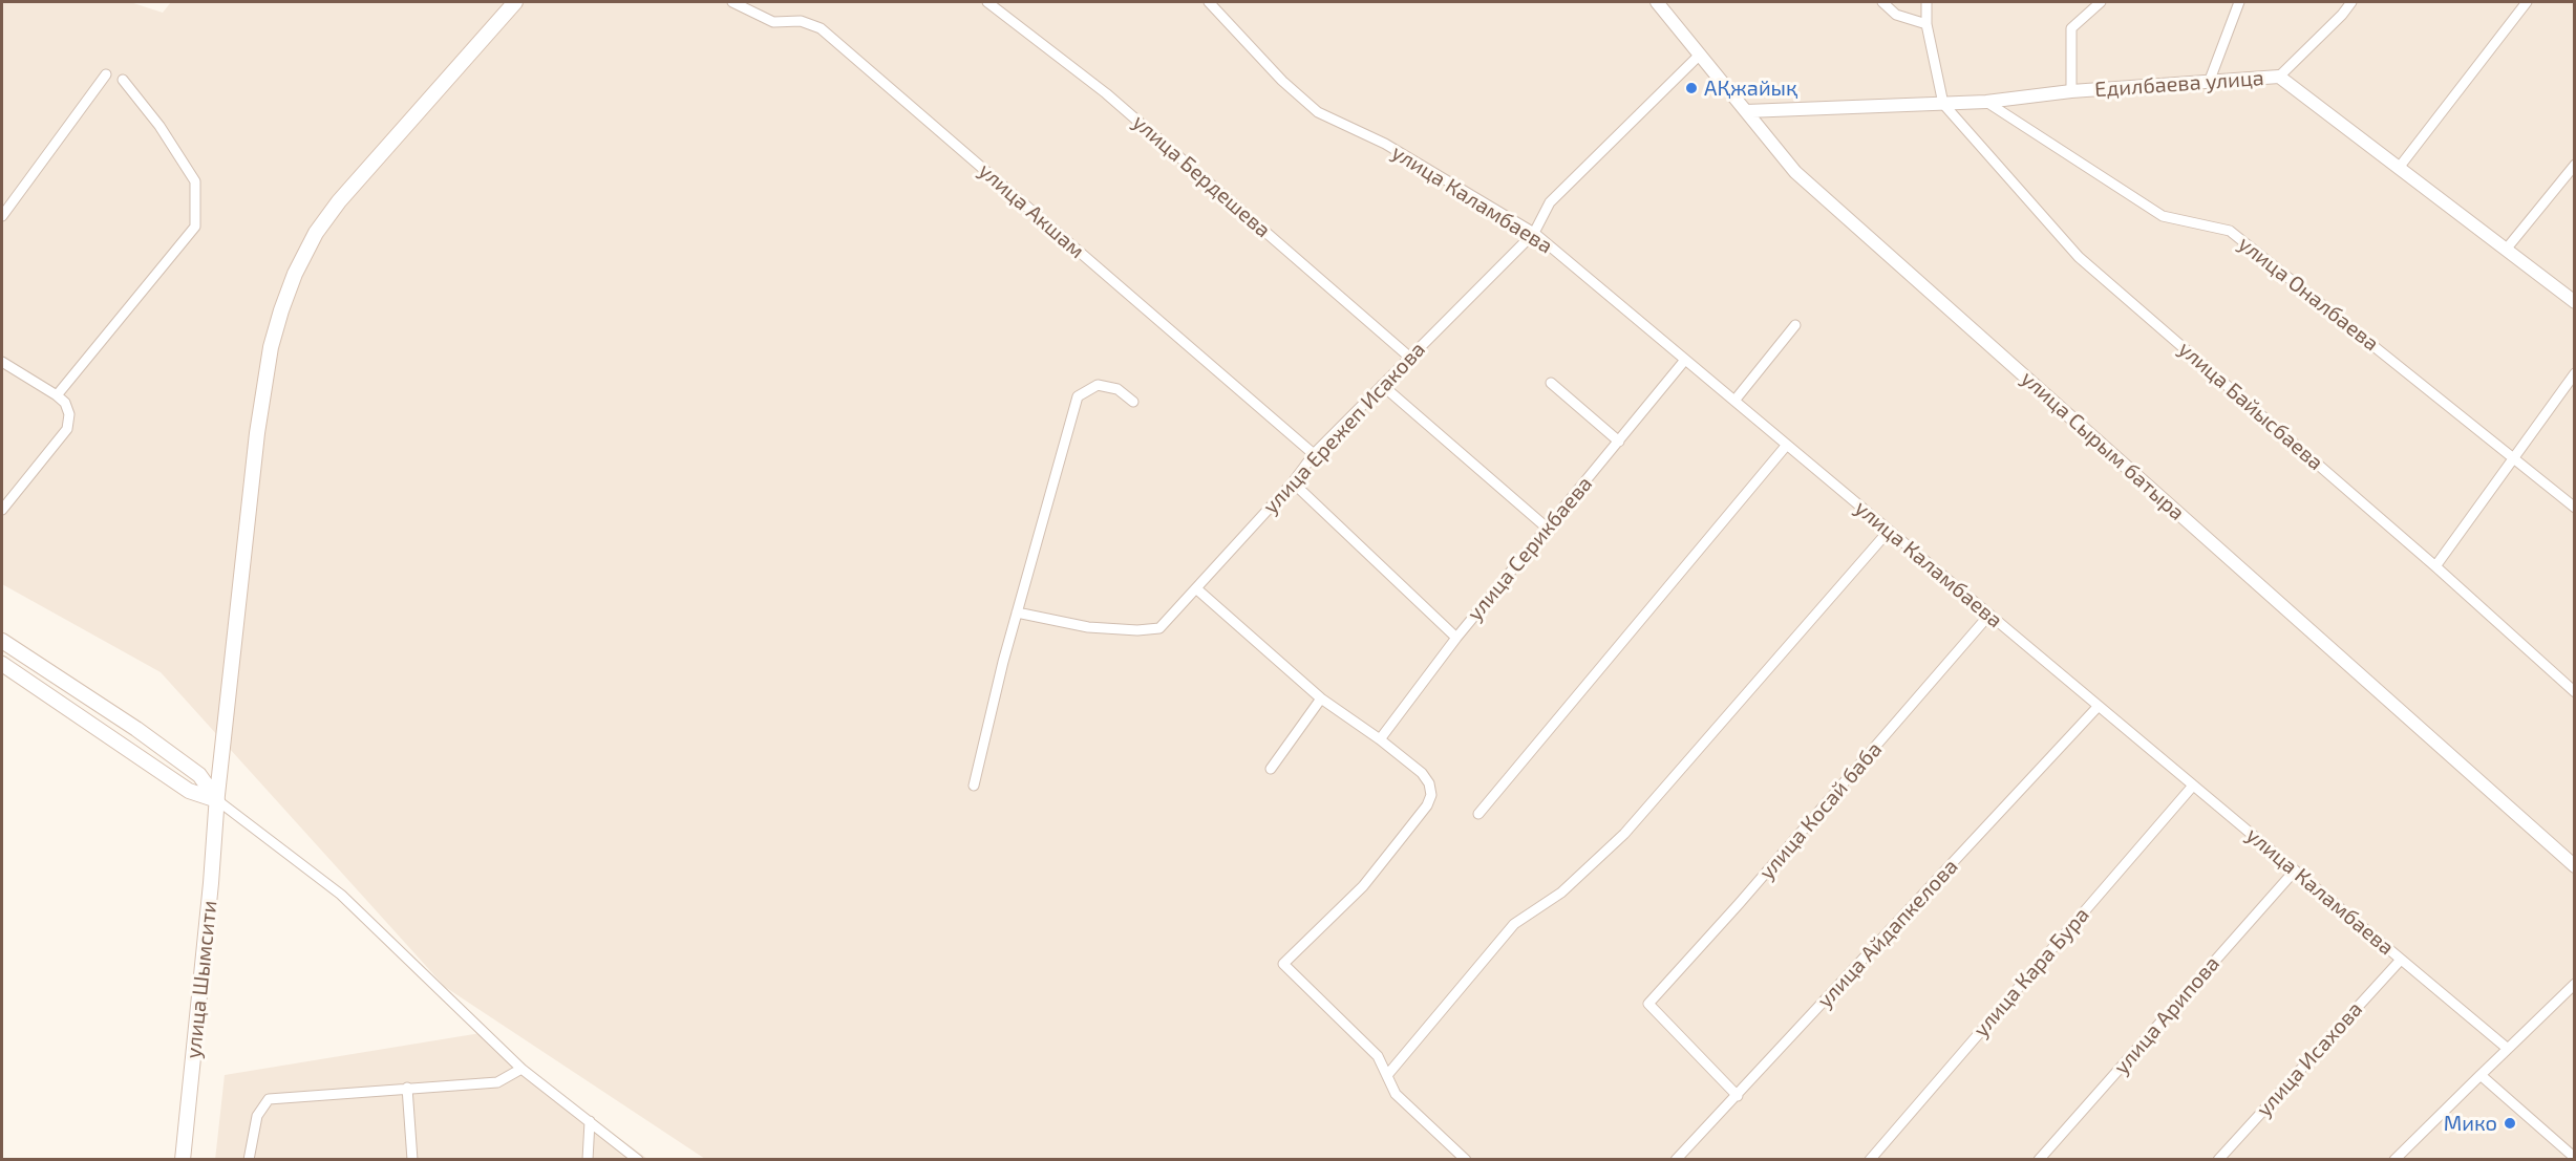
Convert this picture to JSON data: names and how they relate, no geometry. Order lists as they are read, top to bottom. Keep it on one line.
{"streets":{"main road":["улица Шымсити"],"street":["Едилбаева улица","улица Бердешева","улица Каламбаева","улица Акшам","улица Оналбаева","улица Байысбаева","улица Ережеп Исакова","улица Сырым батыра","улица Серикбаева","улица Косай баба","улица Айдапкелова","улица Кара Бура","улица Арипова","улица Исахова"]},"crossings":[["Едилбаева улица","улица Оналбаева"],["Едилбаева улица","улица Байысбаева"],["Едилбаева улица","улица Сырым батыра"],["улица Бердешева","улица Ережеп Исакова"],["улица Каламбаева","улица Ережеп Исакова"],["улица Каламбаева","улица Серикбаева"],["улица Каламбаева","улица Косай баба"],["улица Каламбаева","улица Айдапкелова"],["улица Каламбаева","улица Кара Бура"],["улица Каламбаева","улица Арипова"],["улица Каламбаева","улица Исахова"],["улица Акшам","улица Ережеп Исакова"],["улица Ережеп Исакова","улица Сырым батыра"],["улица Косай баба","улица Айдапкелова"]],"places":["АҚжайық","Мико"]}
